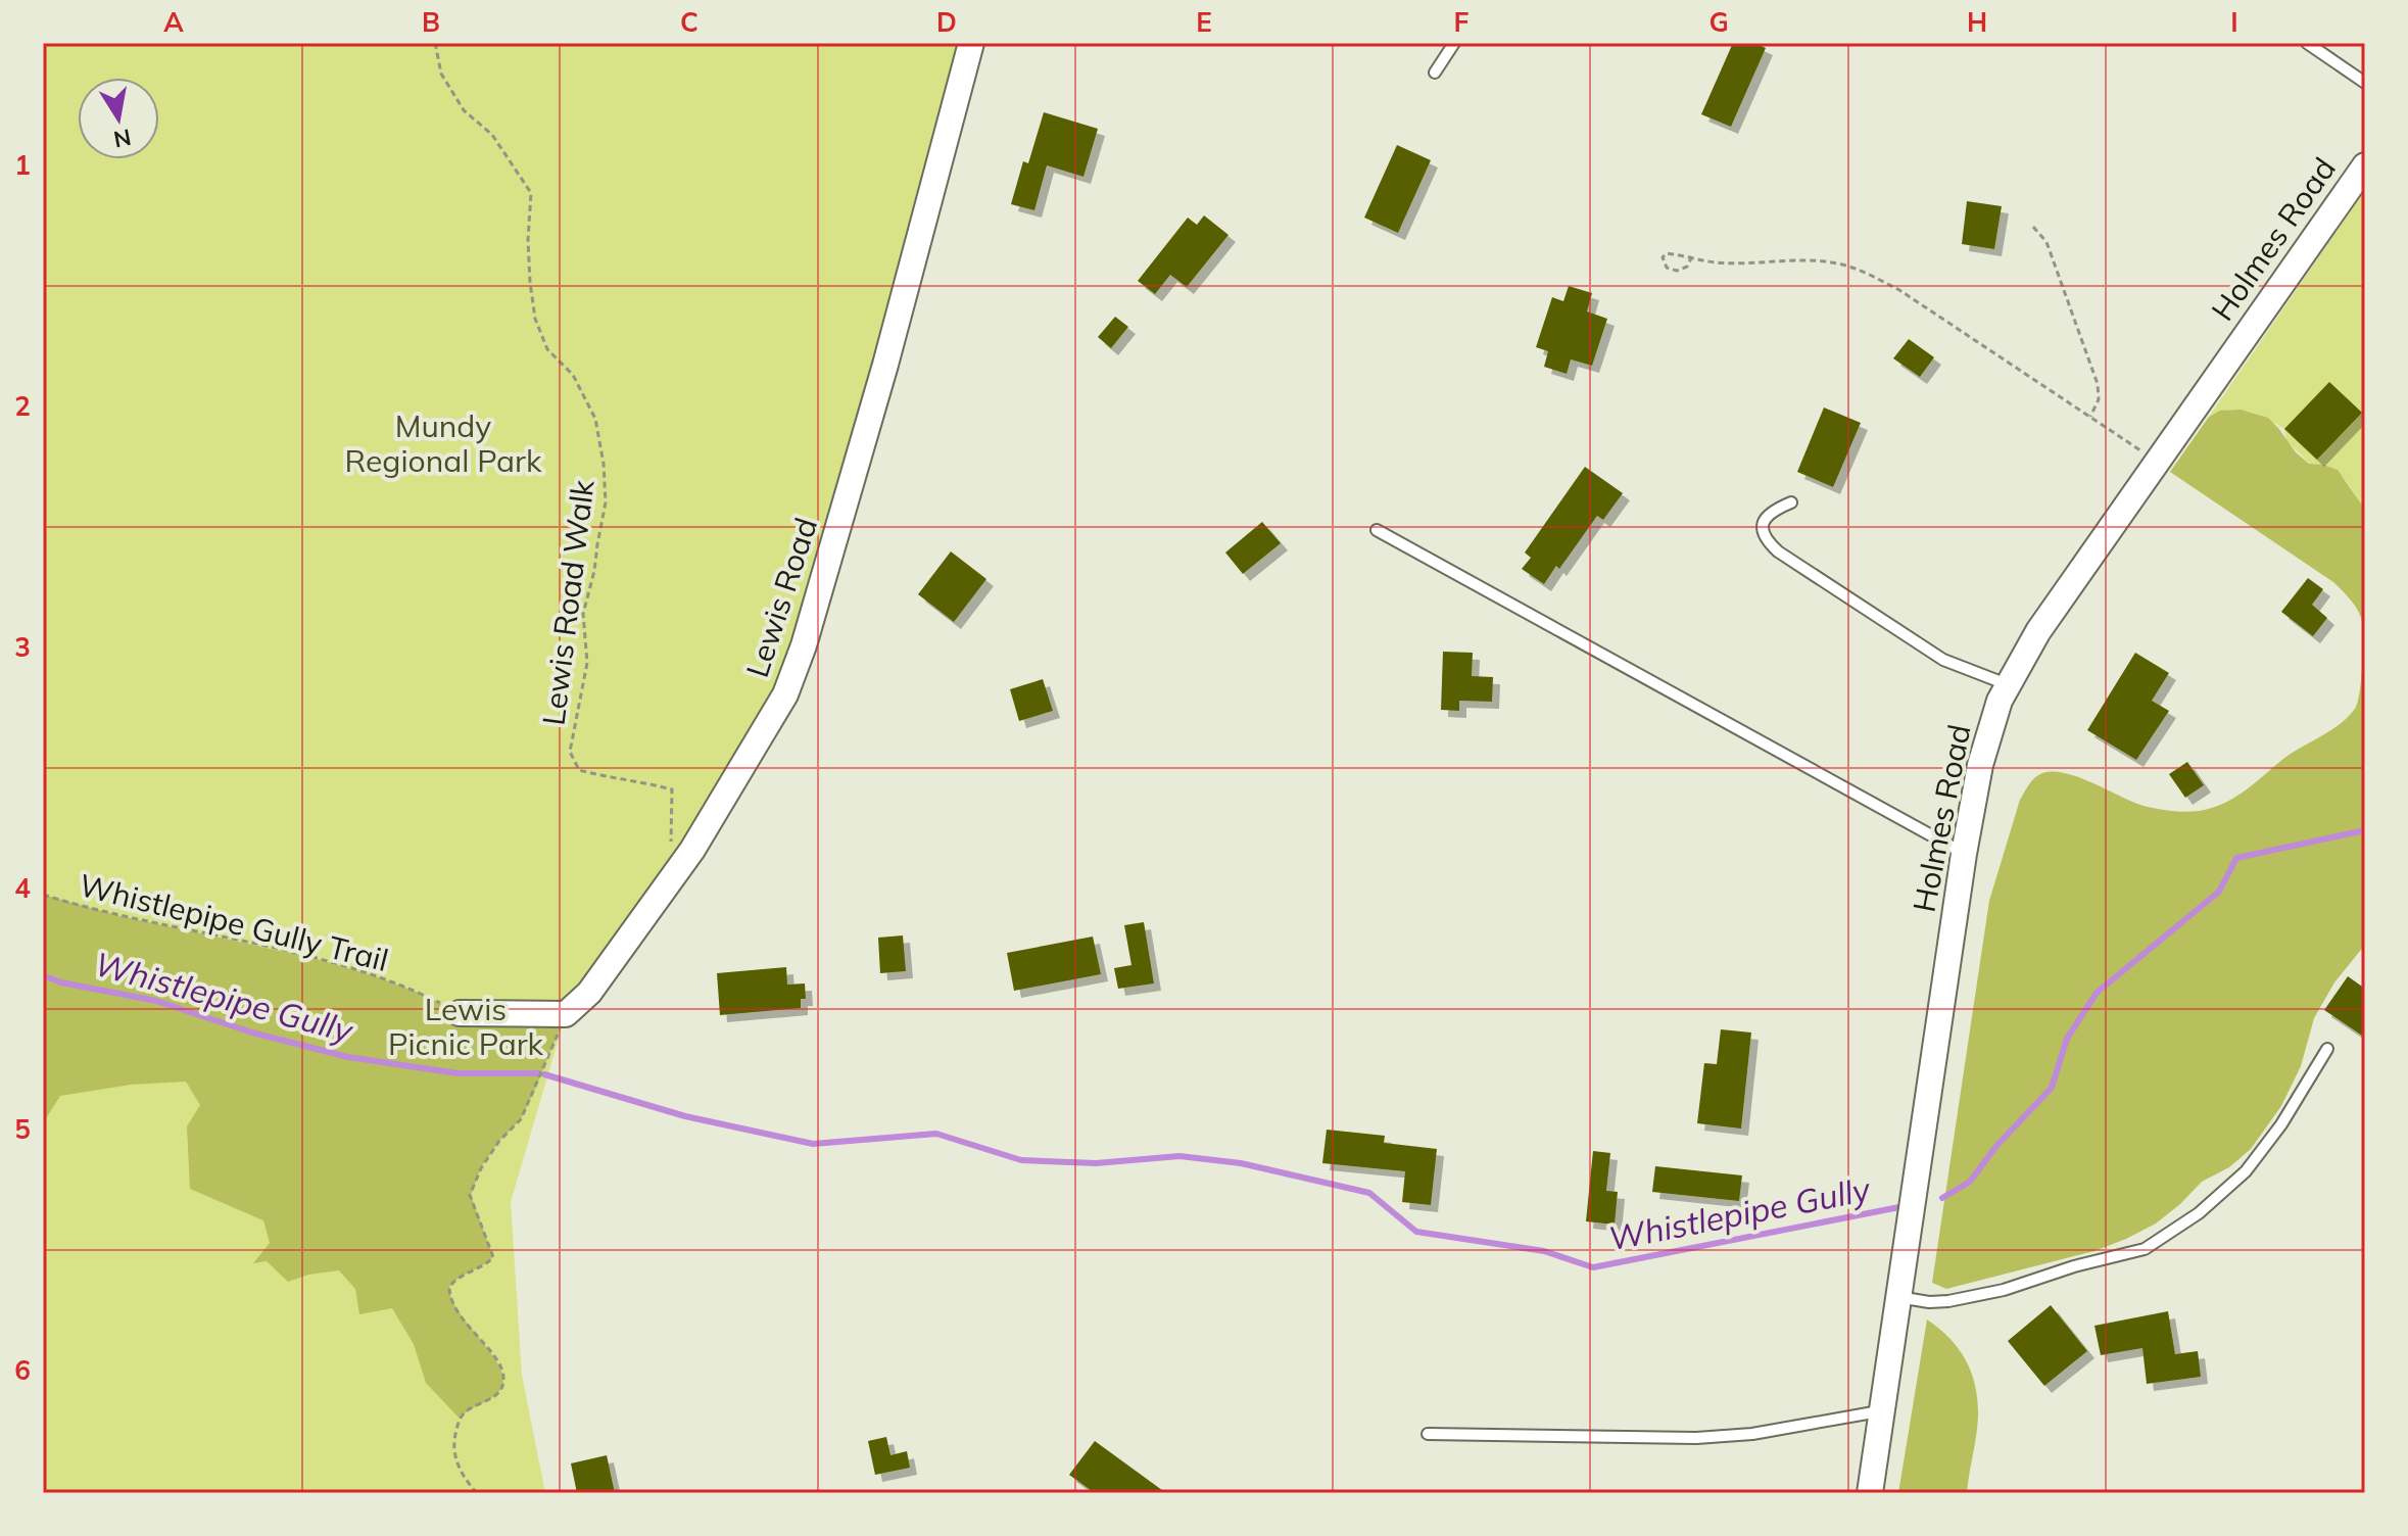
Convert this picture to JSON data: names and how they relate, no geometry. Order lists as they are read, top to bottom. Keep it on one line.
{"streets":{"street":["Holmes Road","Lewis Road"],"path":["Lewis Road Walk","Whistlepipe Gully Trail"]},"water":["Whistlepipe Gully"],"parks":["Mundy Regional Park","Lewis Picnic Park"],"north":"bottom","grid":{"columns":["A","B","C","D","E","F","G","H","I"],"rows":["1","2","3","4","5","6"]}}
